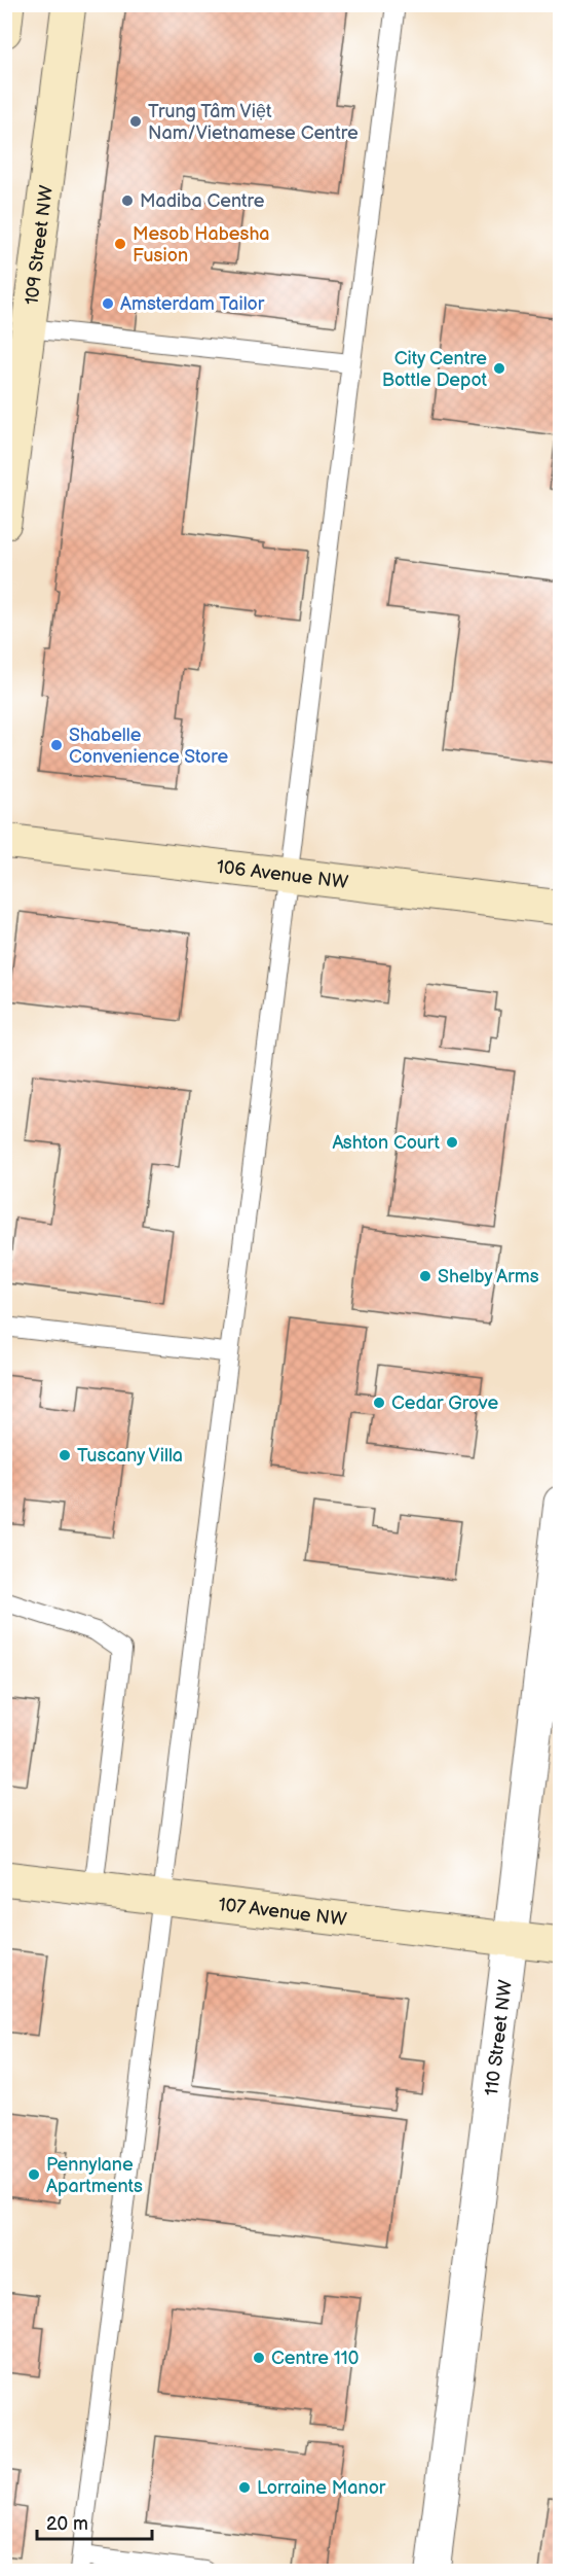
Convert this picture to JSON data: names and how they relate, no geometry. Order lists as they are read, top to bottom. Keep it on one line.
{"streets":{"main road":["109 Street NW","106 Avenue NW","107 Avenue NW"],"street":["110 Street NW"]},"crossings":[["107 Avenue NW","110 Street NW"]],"places":["Trung Tâm Việt Nam/Vietnamese Centre","Madiba Centre","Mesob Habesha Fusion","Amsterdam Tailor","City Centre Bottle Depot","Shabelle Convenience Store","Ashton Court","Shelby Arms","Cedar Grove","Tuscany Villa","Pennylane Apartments","Centre 110","Lorraine Manor"],"scale_bar":"20 m"}
